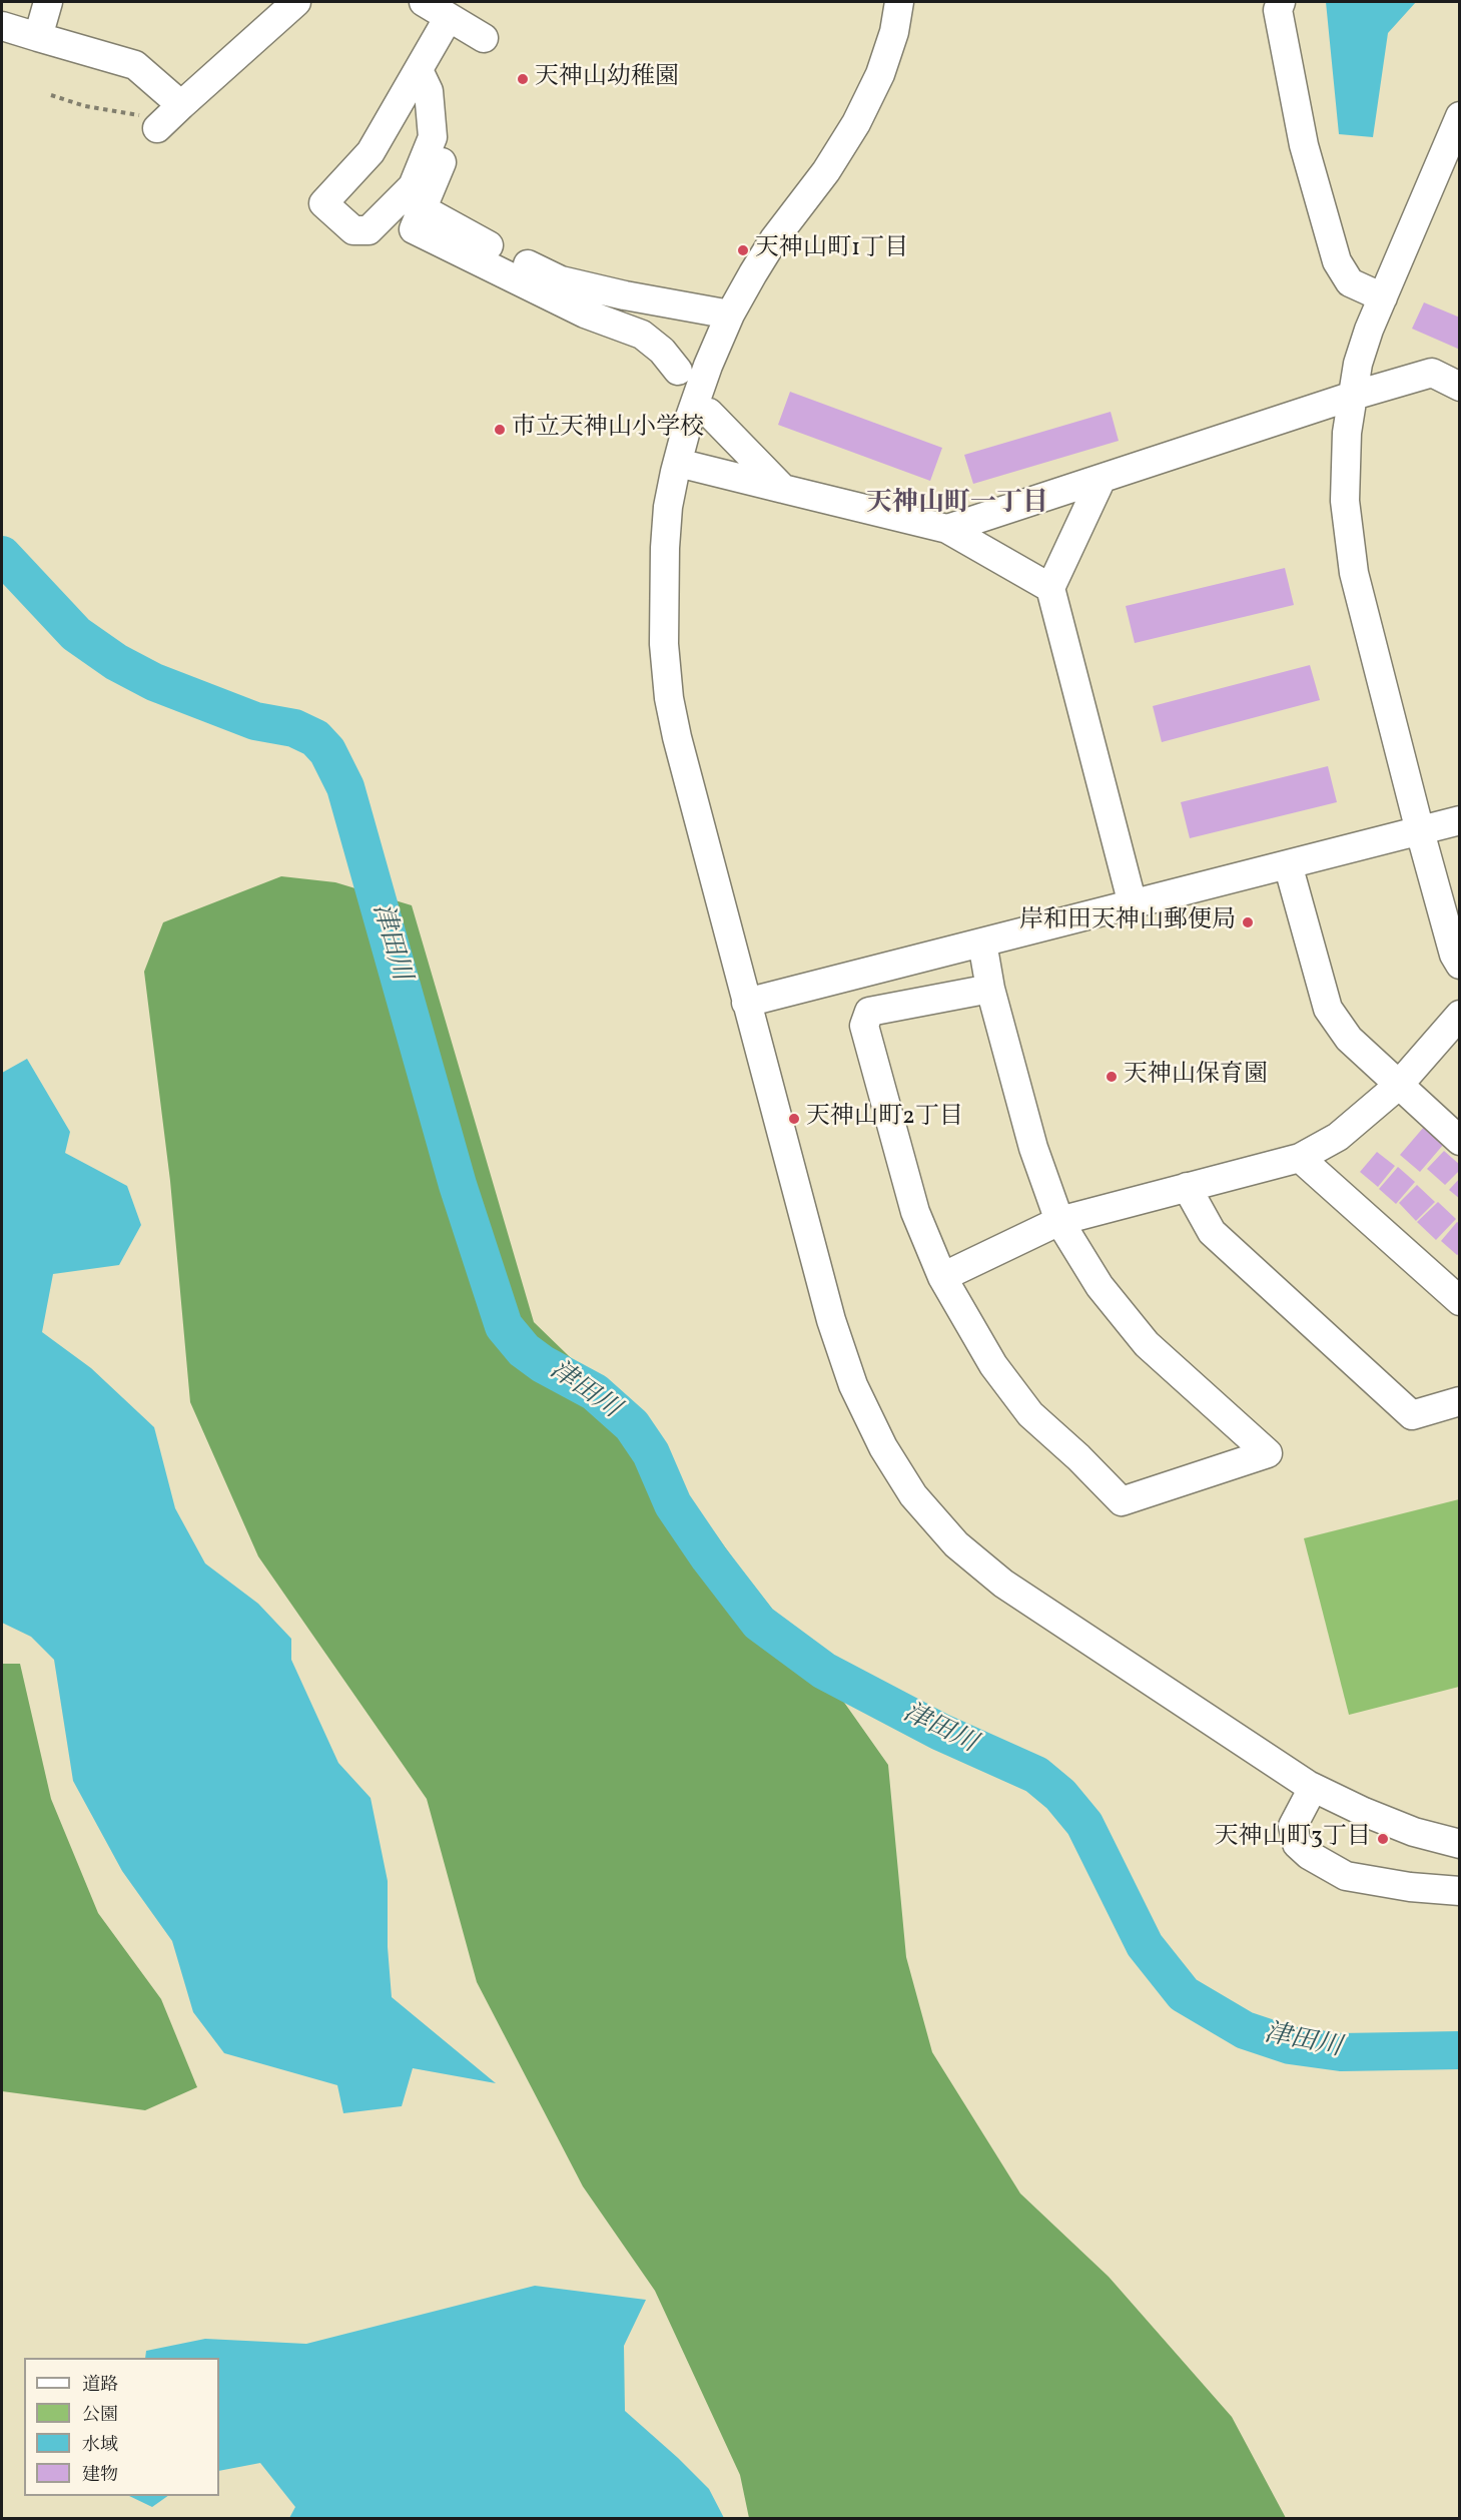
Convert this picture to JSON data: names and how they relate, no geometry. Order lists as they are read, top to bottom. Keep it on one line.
{"districts":["天神山町一丁目"],"water":["津田川"],"places":["天神山幼稚園","天神山町1丁目","市立天神山小学校","岸和田天神山郵便局","天神山保育園","天神山町2丁目","天神山町3丁目"],"legend":["道路","公園","水域","建物"]}
